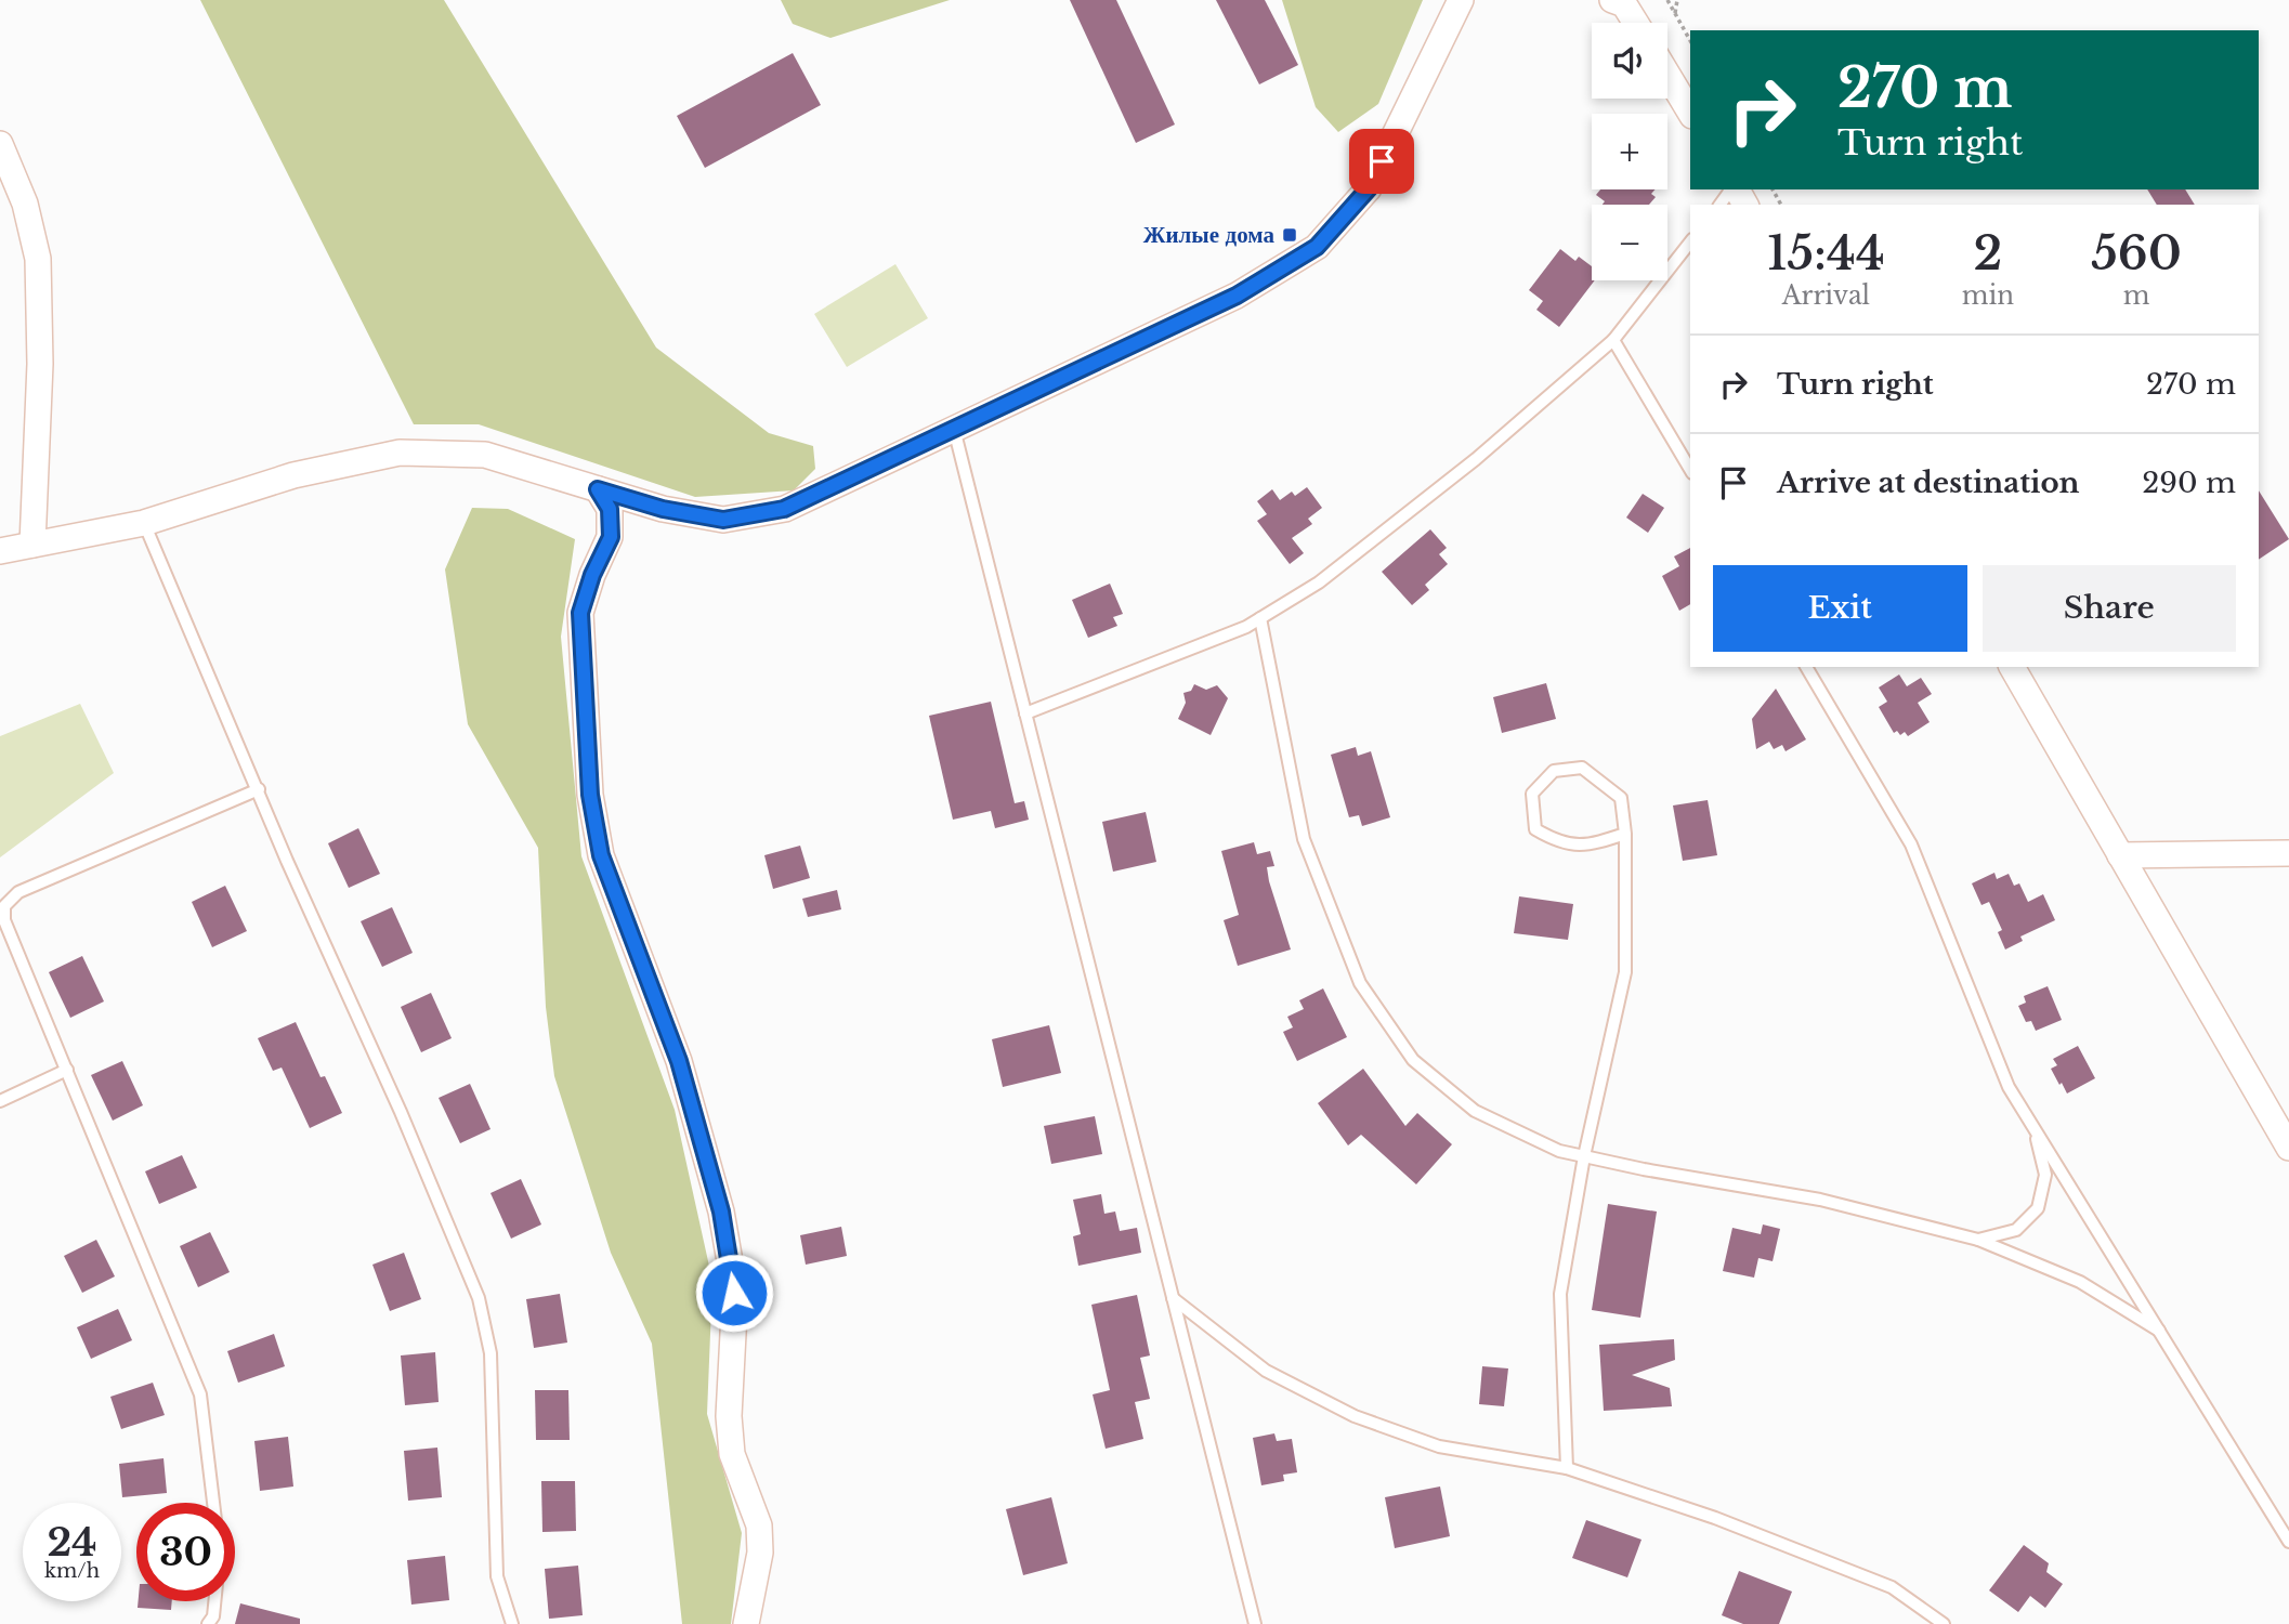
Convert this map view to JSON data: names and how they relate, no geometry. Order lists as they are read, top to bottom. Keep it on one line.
{"places":{"transit":["Жилые дома"]},"page":{"map_buttons":["+","−"],"turn":["270 m","Turn right"],"eta":["15:44","Arrival","2","min","560","m"],"list":[{"name":"Turn right","value":"270 m"},{"name":"Arrive at destination","value":"290 m"}],"buttons":["Exit","Share"],"speed":"24 km/h","limit":"30"}}
